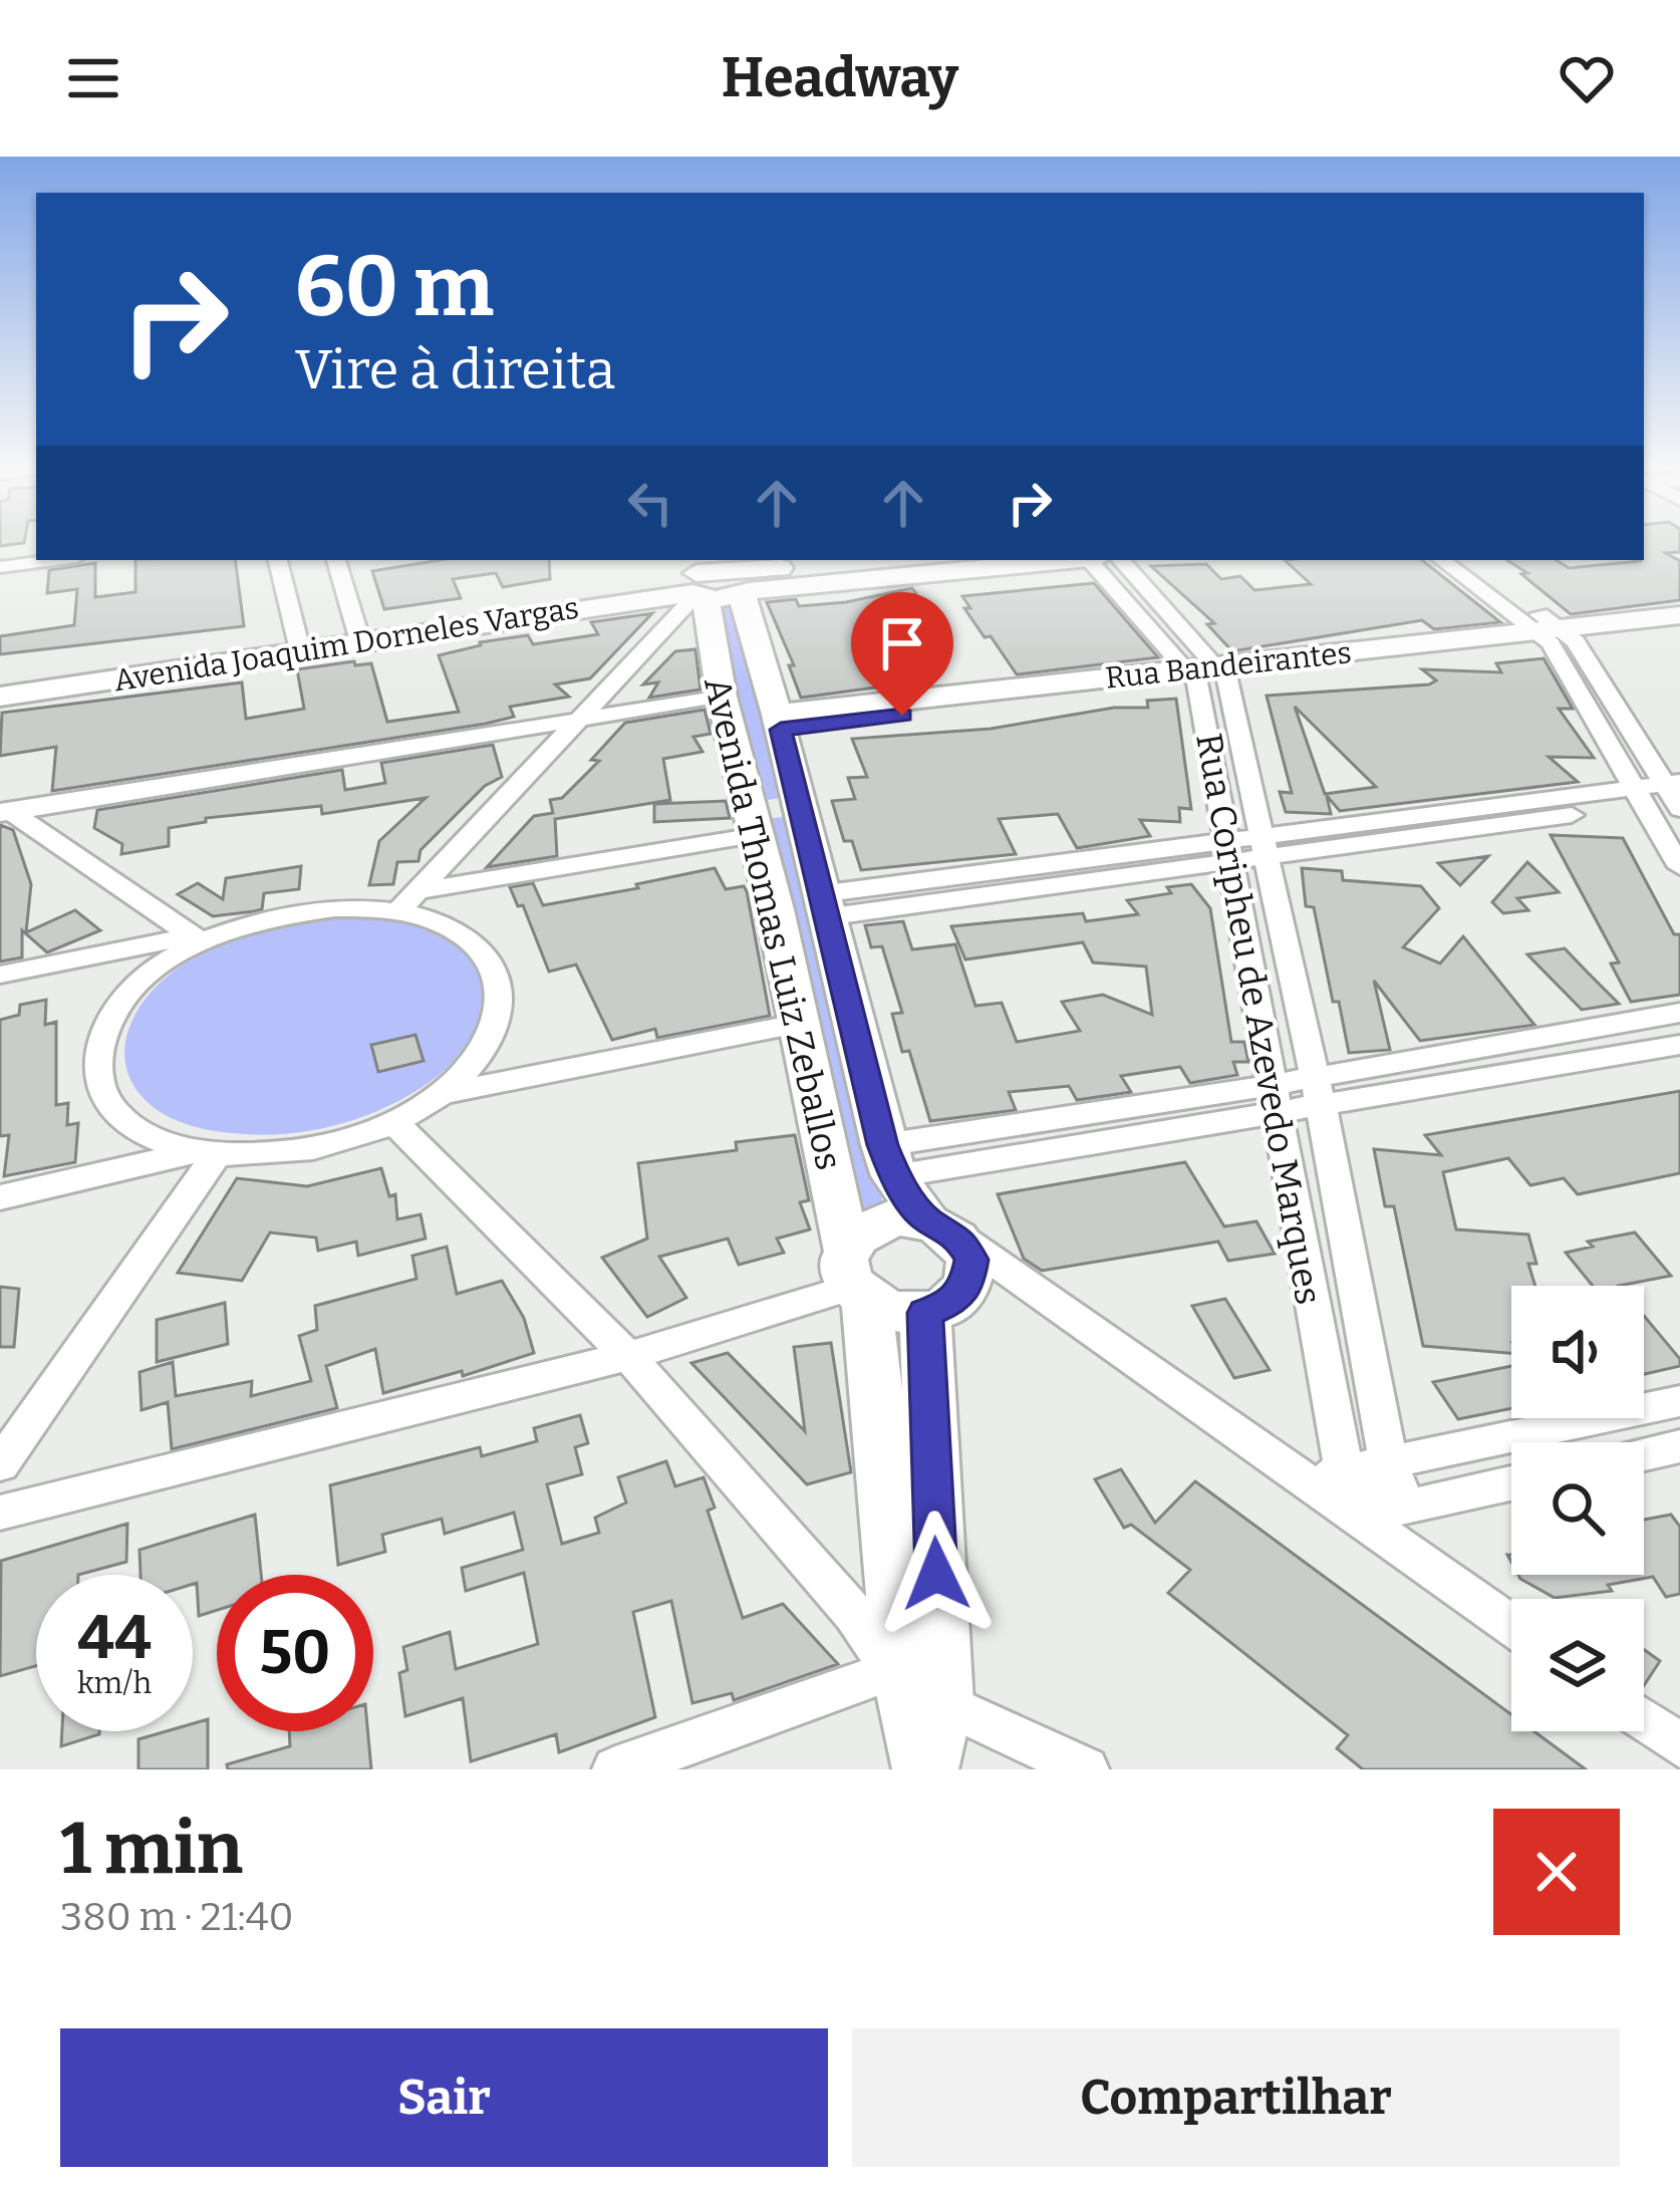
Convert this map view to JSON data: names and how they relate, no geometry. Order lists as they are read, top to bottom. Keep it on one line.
{"streets":{"main road":["Avenida Joaquim Dorneles Vargas","Rua Bandeirantes","Avenida Thomas Luiz Zeballos"],"street":["Rua Coripheu de Azevedo Marques"]},"crossings":[["Avenida Joaquim Dorneles Vargas","Avenida Thomas Luiz Zeballos"],["Rua Bandeirantes","Avenida Thomas Luiz Zeballos"],["Rua Bandeirantes","Rua Coripheu de Azevedo Marques"],["Avenida Thomas Luiz Zeballos","Rua Coripheu de Azevedo Marques"]],"page":{"header":"Headway","turn":["60 m","Vire à direita"],"speed":"44 km/h","limit":"50","heading":["1 min","380 m · 21:40"],"buttons":["Sair","Compartilhar"]}}
